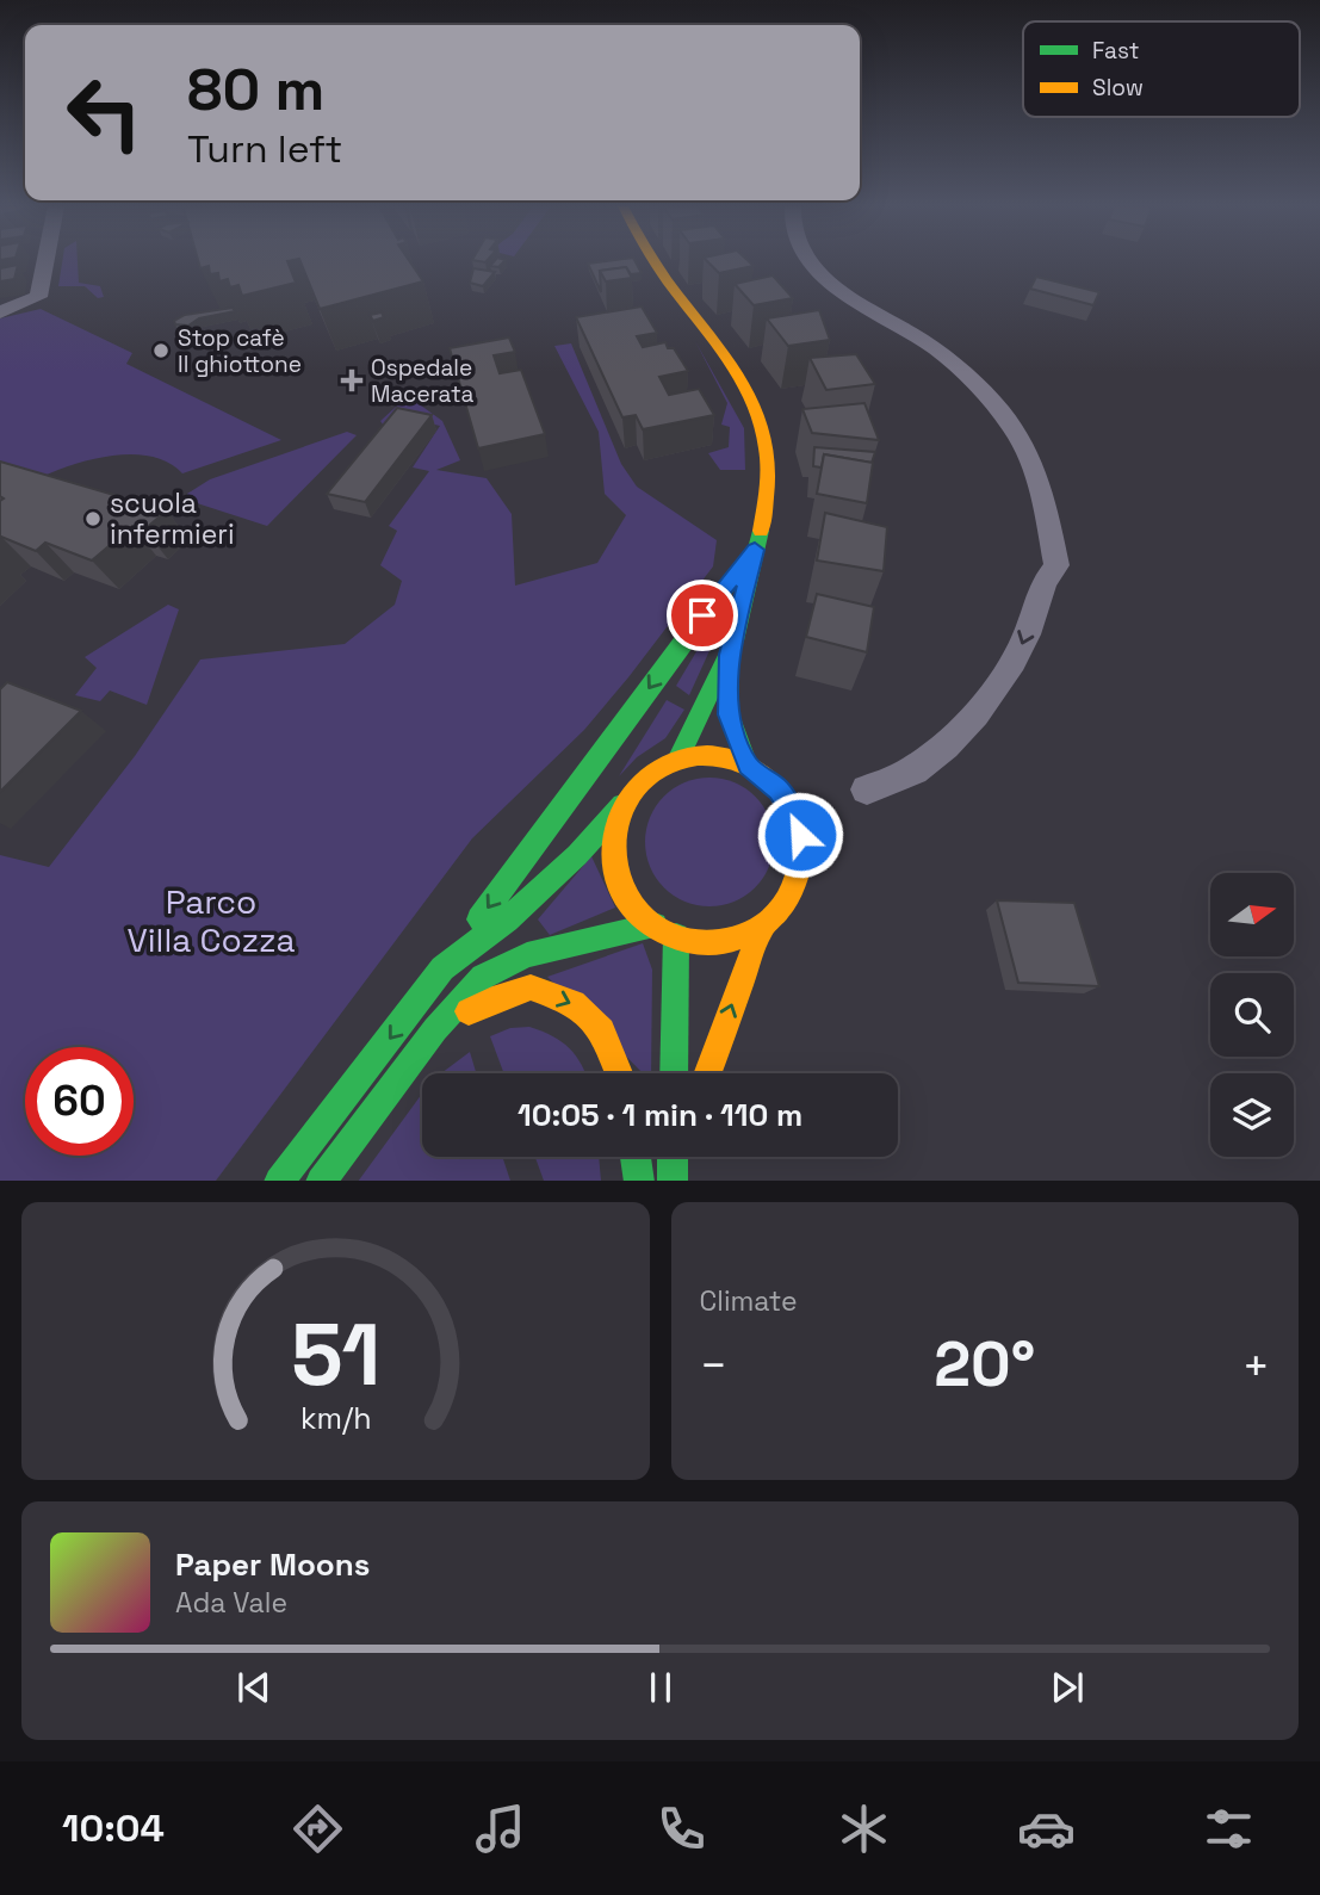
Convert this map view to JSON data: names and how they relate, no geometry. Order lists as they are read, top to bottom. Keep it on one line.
{"parks":["Parco Villa Cozza"],"places":{"other":["Stop cafè Il ghiottone","scuola infermieri"],"health":["Ospedale Macerata"]},"legend":["Fast","Slow"],"north":"right","page":{"turn":["80 m","Turn left"],"limit":"60","trip":"10:05 · 1 min · 110 m","tile":"Climate","heat":["−","20°","+"],"song":["Paper Moons","Ada Vale"],"tabs":"10:04","gauge":["51","km/h"]}}
